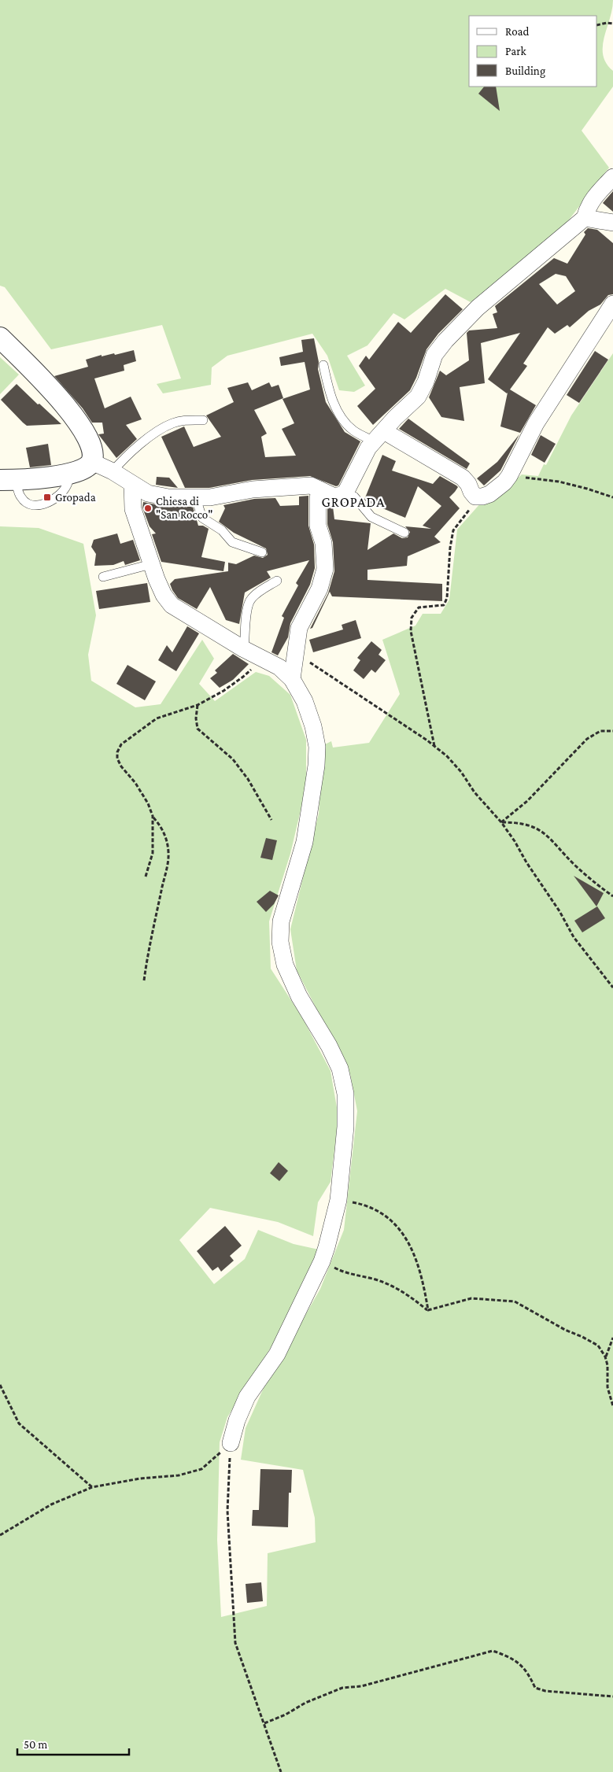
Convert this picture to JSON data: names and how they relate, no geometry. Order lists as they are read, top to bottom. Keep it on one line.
{"districts":["GROPADA"],"places":{"transit":["Gropada"],"other":["Chiesa di \"San Rocco\""]},"legend":["Road","Park","Building"],"scale_bar":"50 m"}
